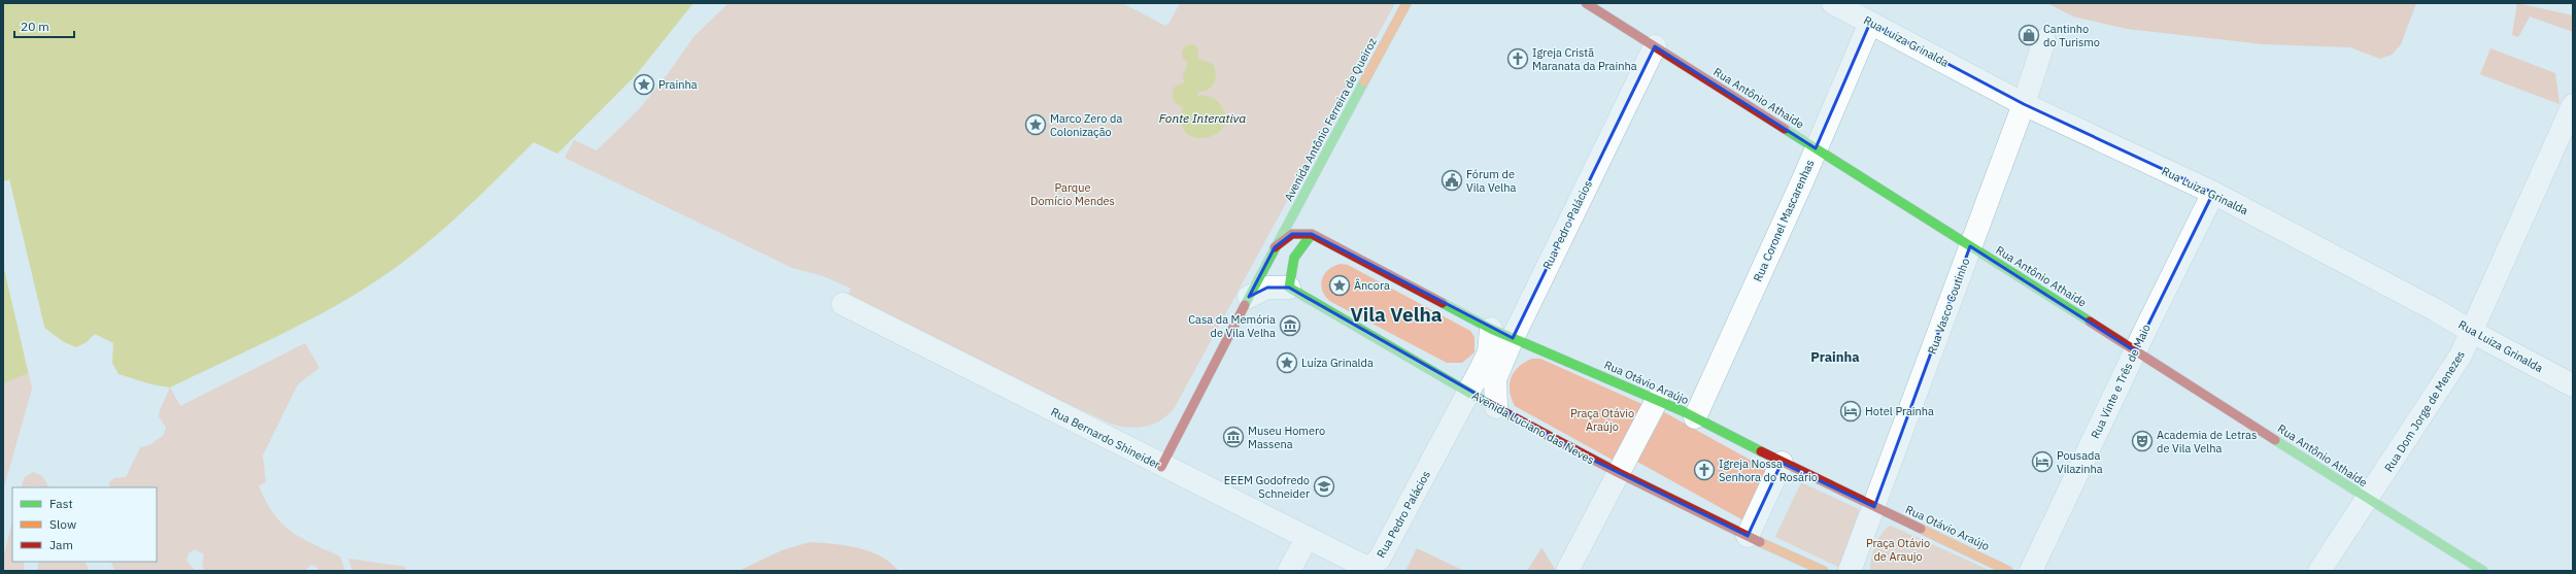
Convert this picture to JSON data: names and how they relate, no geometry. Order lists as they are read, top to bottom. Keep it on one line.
{"streets":{"main road":["Rua Antônio Athaíde","Avenida Antônio Ferreira de Queiroz","Rua Otávio Araújo","Avenida Luciano das Neves"],"street":["Rua Luiza Grinalda","Rua Coronel Mascarenhas","Rua Pedro Palácios","Rua Vasco Coutinho","Rua Vinte e Três de Maio","Rua Dom Jorge de Menezes","Rua Bernardo Shineider"]},"crossings":[["Rua Luiza Grinalda","Rua Coronel Mascarenhas"],["Rua Luiza Grinalda","Rua Vasco Coutinho"],["Rua Luiza Grinalda","Rua Vinte e Três de Maio"],["Rua Luiza Grinalda","Rua Dom Jorge de Menezes"],["Rua Antônio Athaíde","Rua Coronel Mascarenhas"],["Rua Antônio Athaíde","Rua Pedro Palácios"],["Rua Antônio Athaíde","Rua Vasco Coutinho"],["Rua Antônio Athaíde","Rua Vinte e Três de Maio"],["Rua Antônio Athaíde","Rua Dom Jorge de Menezes"],["Avenida Antônio Ferreira de Queiroz","Rua Otávio Araújo"],["Avenida Antônio Ferreira de Queiroz","Rua Bernardo Shineider"],["Rua Coronel Mascarenhas","Rua Otávio Araújo"],["Rua Pedro Palácios","Rua Otávio Araújo"],["Rua Pedro Palácios","Avenida Luciano das Neves"],["Rua Pedro Palácios","Rua Bernardo Shineider"],["Rua Vasco Coutinho","Rua Otávio Araújo"]],"districts":["Vila Velha","Prainha"],"water":["Fonte Interativa"],"parks":["Parque Domício Mendes","Praça Otávio Araújo","Praça Otávio de Araujo"],"places":{"shop":["Cantinho do Turismo"],"church":["Igreja Cristã Maranata da Prainha","Igreja Nossa Senhora do Rosário"],"place":["Prainha","Marco Zero da Colonização","Âncora","Luíza Grinalda"],"public building":["Fórum de Vila Velha"],"museum":["Casa da Memória de Vila Velha","Museu Homero Massena"],"hotel":["Hotel Prainha","Pousada Vilazinha"],"theatre":["Academia de Letras de Vila Velha"],"school or university":["EEEM Godofredo Schneider"]},"legend":["Fast","Slow","Jam"],"scale_bar":"20 m"}
